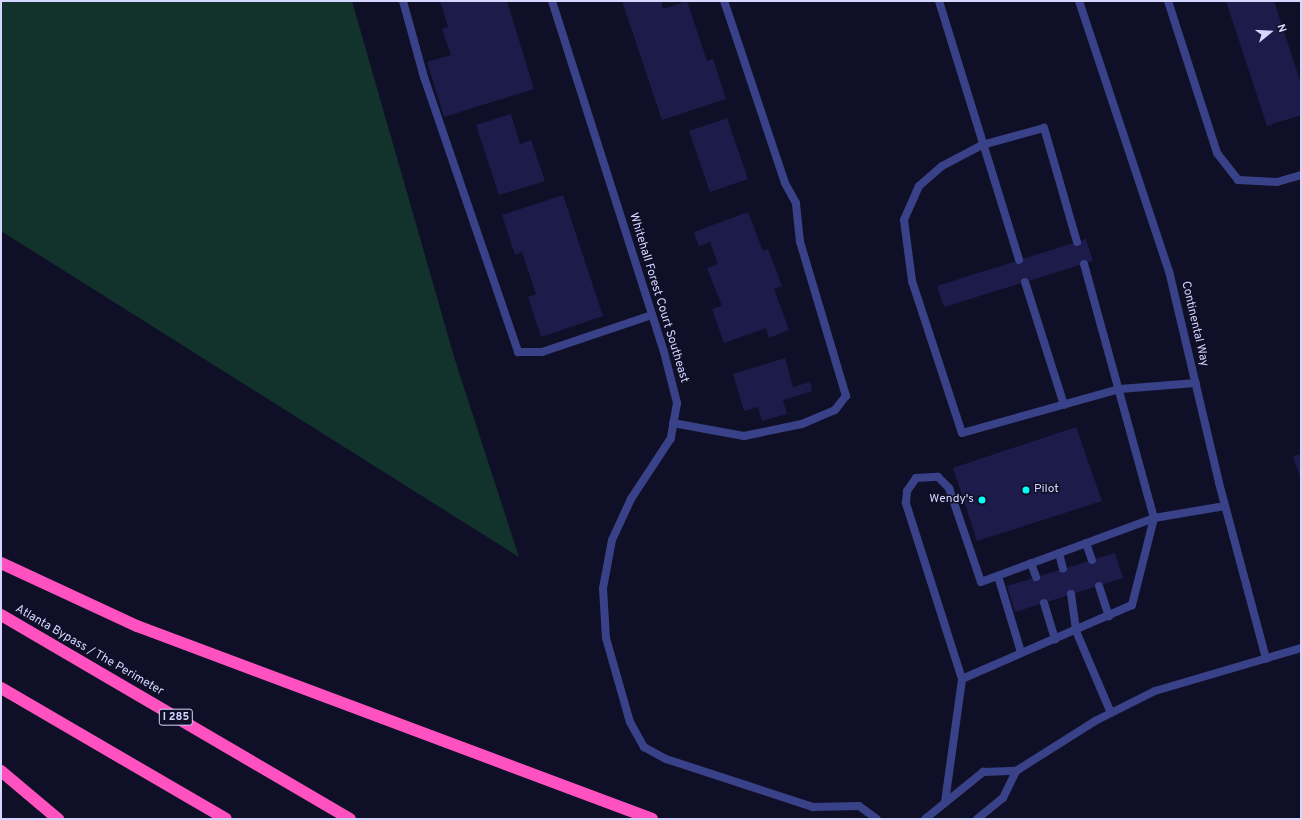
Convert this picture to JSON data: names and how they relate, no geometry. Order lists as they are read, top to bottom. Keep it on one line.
{"streets":{"highway":["Atlanta Bypass / The Perimeter","I 285"],"street":["Whitehall Forest Court Southeast","Continental Way"]},"places":["Pilot","Wendy's"],"north":"right"}
